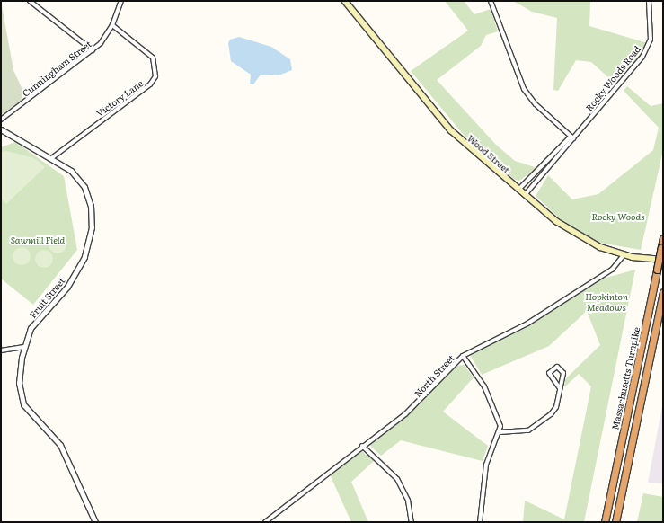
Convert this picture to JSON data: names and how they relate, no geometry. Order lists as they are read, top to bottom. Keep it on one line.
{"streets":{"highway":["Massachusetts Turnpike"],"main road":["Wood Street"],"street":["Cunningham Street","Rocky Woods Road","Victory Lane","Fruit Street","North Street"]},"crossings":[["Cunningham Street","Victory Lane"],["Rocky Woods Road","Wood Street"],["Victory Lane","Fruit Street"],["Wood Street","North Street"]],"parks":["Rocky Woods","Sawmill Field","Hopkinton Meadows"]}
